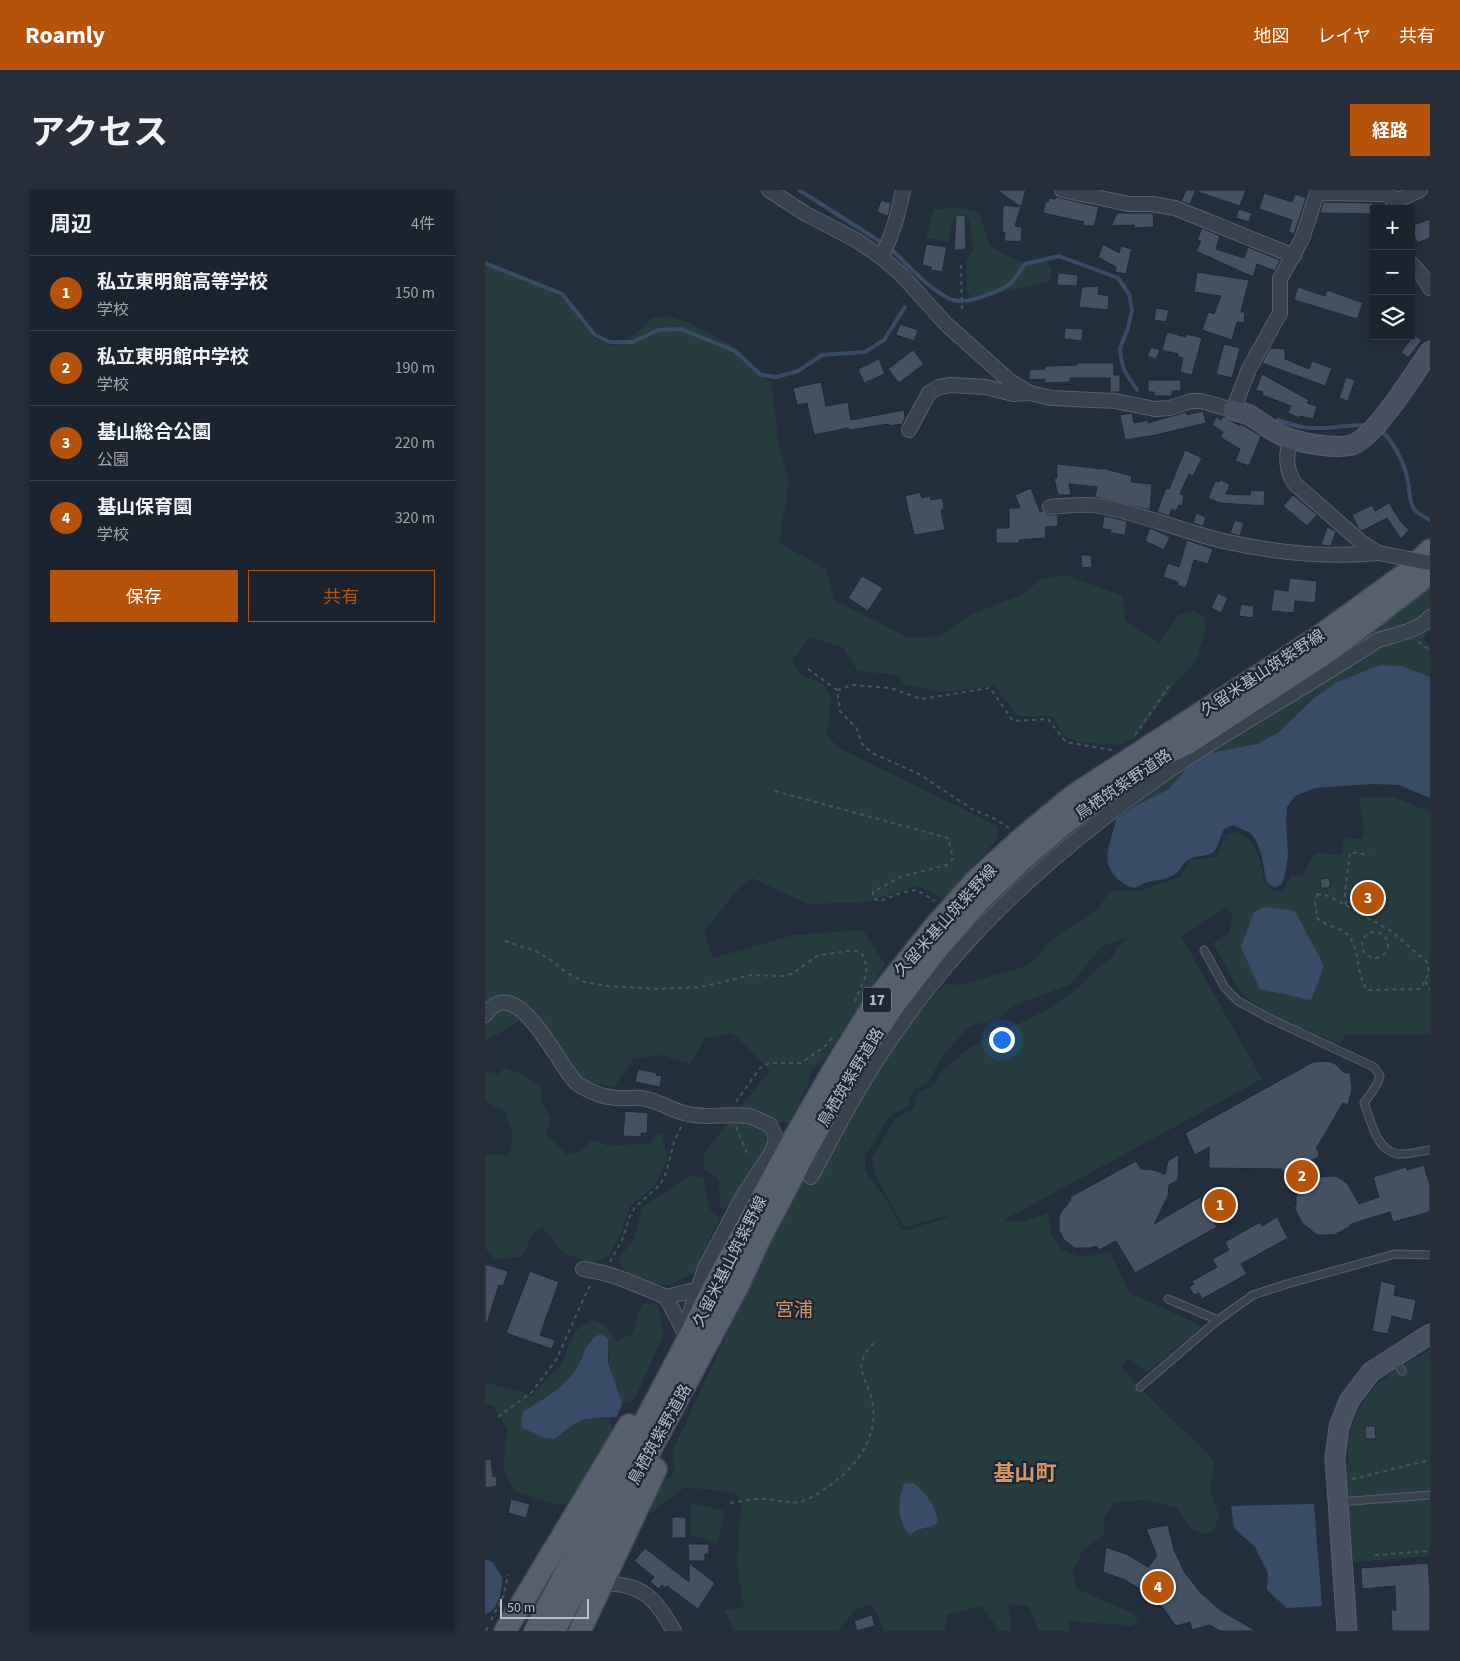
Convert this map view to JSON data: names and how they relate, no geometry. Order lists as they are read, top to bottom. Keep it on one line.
{"streets":{"main road":["久留米基山筑紫野線","鳥栖筑紫野道路","17"]},"crossings":[["久留米基山筑紫野線","鳥栖筑紫野道路"]],"districts":["宮浦","基山町"],"scale_bar":"50 m","page":{"header":"Roamly","nav":["地図","レイヤ","共有"],"title":"アクセス","buttons":["経路",["保存","共有"]],"heading":["周辺","4件"],"map_buttons":["+","−"],"list":[{"mark":"1","name":"私立東明館高等学校","note":"学校","value":"150 m"},{"mark":"2","name":"私立東明館中学校","note":"学校","value":"190 m"},{"mark":"3","name":"基山総合公園","note":"公園","value":"220 m"},{"mark":"4","name":"基山保育園","note":"学校","value":"320 m"}],"pins":["3","2","1","4"],"scale":"50 m"}}
